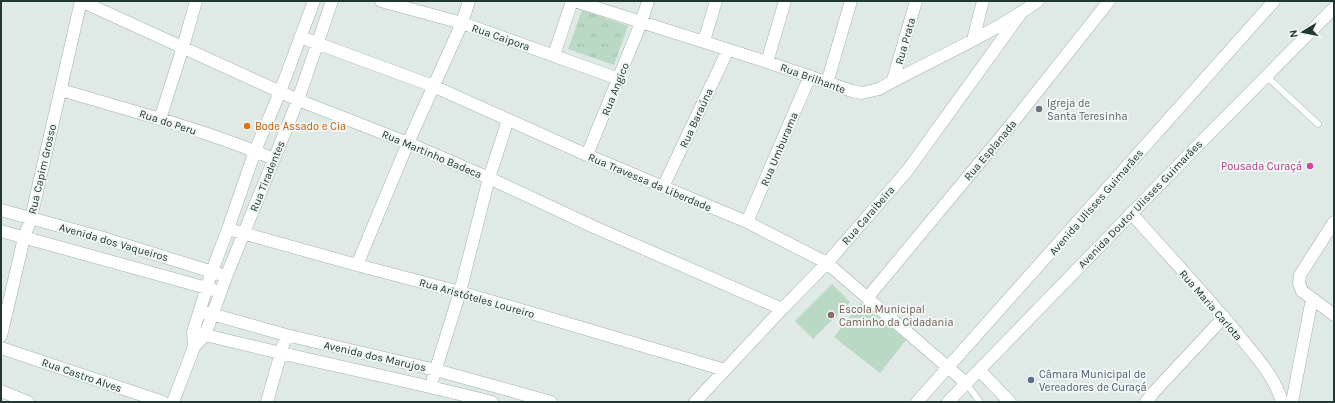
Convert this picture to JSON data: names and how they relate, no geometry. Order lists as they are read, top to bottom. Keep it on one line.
{"streets":{"street":["Rua Caipora","Rua Prata","Rua Brilhante","Rua Angico","Rua Baraúna","Rua do Peru","Rua Umburama","Rua Esplanada","Rua Martinho Badeca","Rua Capim Grosso","Rua Tiradentes","Rua Travessa da Liberdade","Avenida Ulisses Guimarães","Avenida Doutor Ulisses Guimarães","Rua Caraibeira","Avenida dos Vaqueiros","Rua Aristóteles Loureiro","Rua Maria Carlota","Avenida dos Marujos","Rua Castro Alves"]},"crossings":[["Rua Caipora","Rua Angico"],["Rua Prata","Rua Brilhante"],["Rua Brilhante","Rua Angico"],["Rua Brilhante","Rua Baraúna"],["Rua Brilhante","Rua Umburama"],["Rua Brilhante","Rua Caraibeira"],["Rua Angico","Rua Travessa da Liberdade"],["Rua Baraúna","Rua Travessa da Liberdade"],["Rua do Peru","Rua Capim Grosso"],["Rua do Peru","Rua Tiradentes"],["Rua Umburama","Rua Travessa da Liberdade"],["Rua Esplanada","Rua Travessa da Liberdade"],["Rua Martinho Badeca","Rua Capim Grosso"],["Rua Martinho Badeca","Rua Tiradentes"],["Rua Martinho Badeca","Rua Caraibeira"],["Rua Capim Grosso","Avenida dos Vaqueiros"],["Rua Tiradentes","Rua Travessa da Liberdade"],["Rua Tiradentes","Avenida dos Vaqueiros"],["Rua Tiradentes","Rua Aristóteles Loureiro"],["Rua Tiradentes","Avenida dos Marujos"],["Rua Travessa da Liberdade","Avenida Ulisses Guimarães"],["Rua Travessa da Liberdade","Avenida Doutor Ulisses Guimarães"],["Rua Travessa da Liberdade","Rua Caraibeira"],["Avenida Doutor Ulisses Guimarães","Rua Maria Carlota"],["Rua Caraibeira","Rua Aristóteles Loureiro"]],"places":["Igreja de Santa Teresinha","Bode Assado e Cia","Pousada Curaçá","Escola Municipal Caminho da Cidadania","Câmara Municipal de Vereadores de Curaçá"],"north":"left"}
